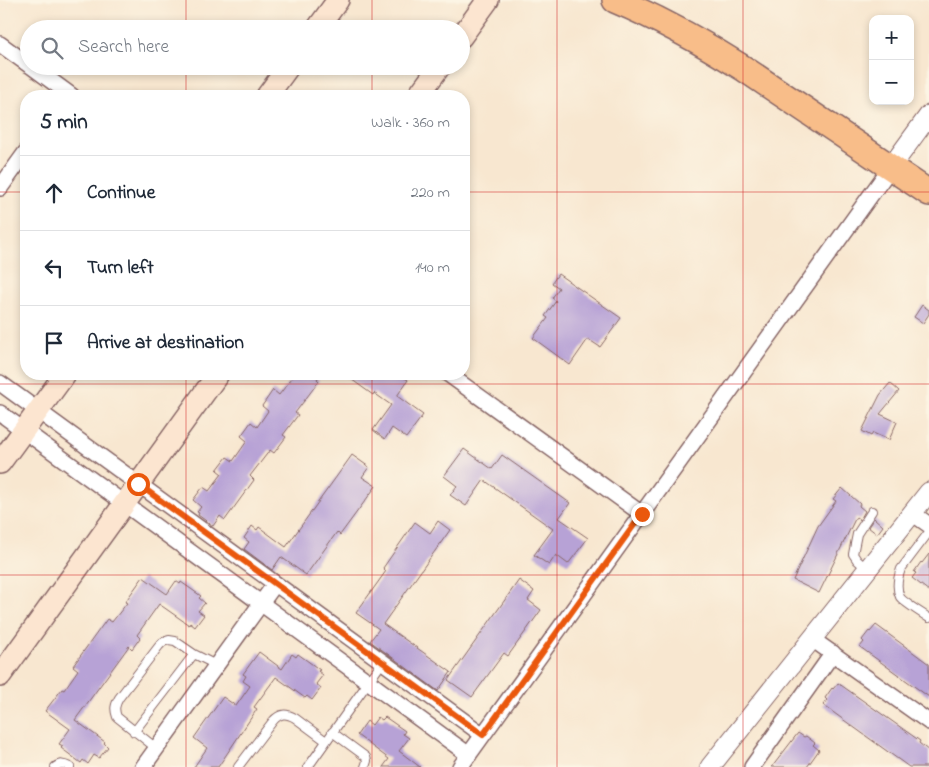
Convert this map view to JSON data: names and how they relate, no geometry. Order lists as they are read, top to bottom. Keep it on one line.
{"page":{"map_buttons":["+","−"],"search":"Search here","heading":["5 min","Walk · 360 m"],"list":[["Continue","220 m"],["Turn left","140 m"],"Arrive at destination"]}}
